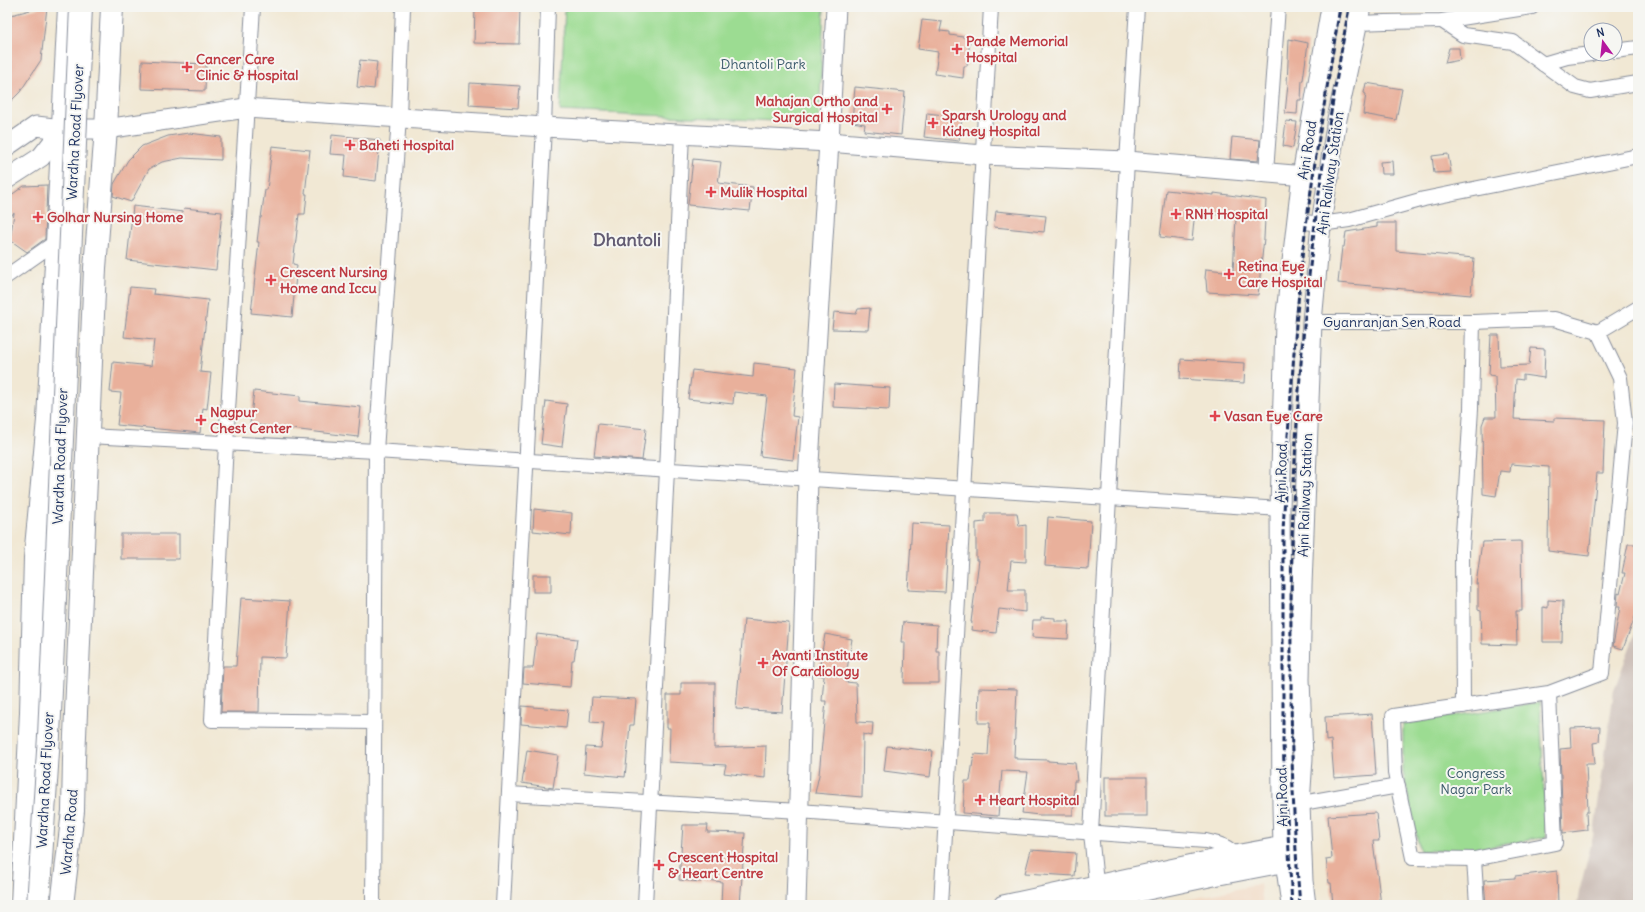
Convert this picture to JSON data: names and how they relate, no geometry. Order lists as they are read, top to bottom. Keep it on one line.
{"streets":{"main road":["Wardha Road Flyover","Ajni Road","Ajni Railway Station","Wardha Road"],"street":["Gyanranjan Sen Road"]},"crossings":[["Ajni Road","Ajni Railway Station"],["Ajni Railway Station","Gyanranjan Sen Road"]],"districts":["Dhantoli"],"parks":["Dhantoli Park","Congress Nagar Park"],"places":{"health":["Pande Memorial Hospital","Cancer Care Clinic & Hospital","Mahajan Ortho and Surgical Hospital","Sparsh Urology and Kidney Hospital","Baheti Hospital","Mulik Hospital","RNH Hospital","Golhar Nursing Home","Retina Eye Care Hospital","Crescent Nursing Home and Iccu","Vasan Eye Care","Nagpur Chest Center","Avanti Institute Of Cardiology","Heart Hospital","Crescent Hospital & Heart Centre"]},"north":"top"}
